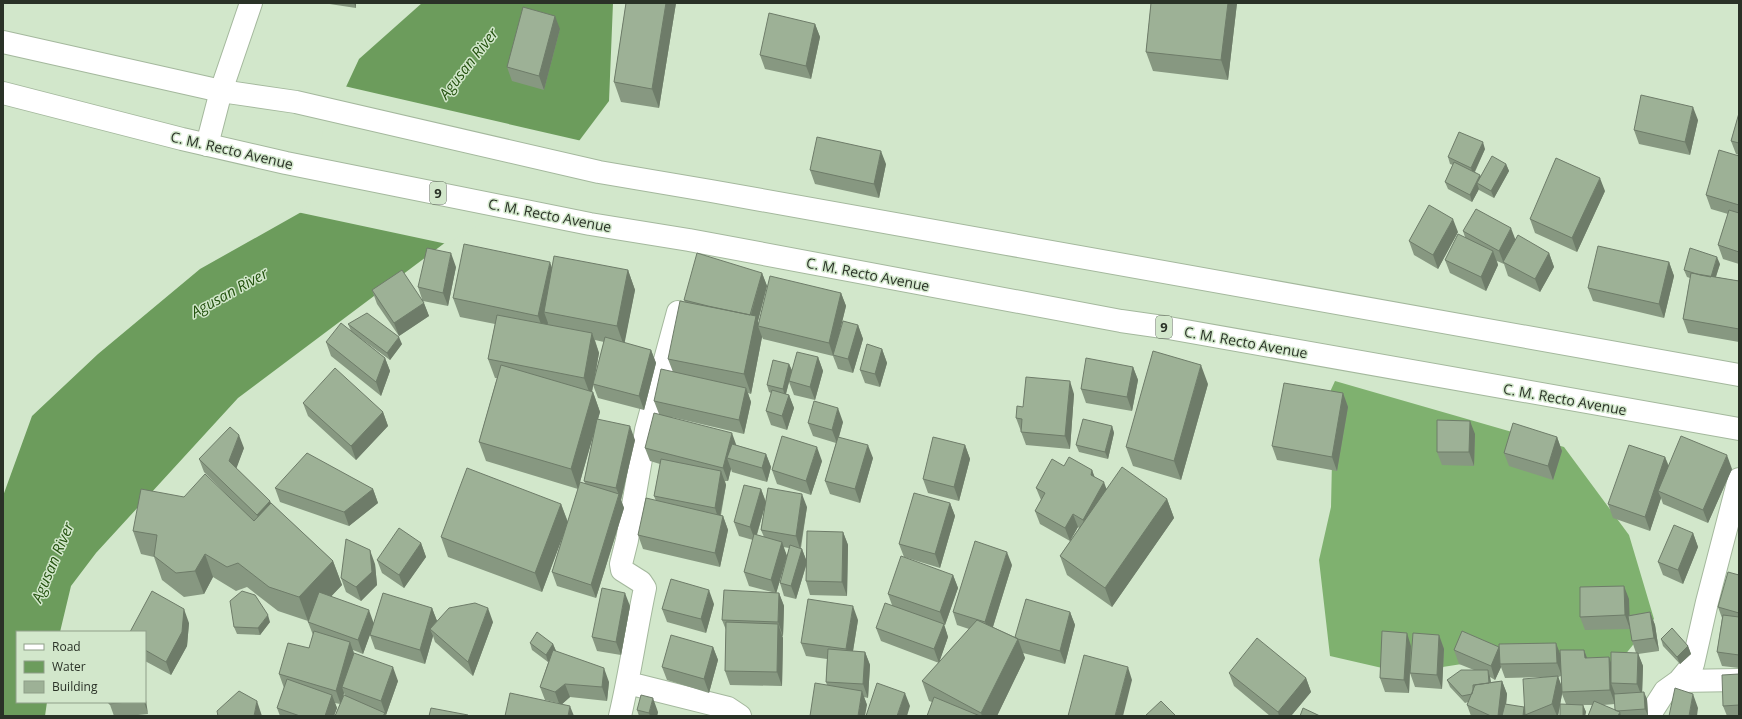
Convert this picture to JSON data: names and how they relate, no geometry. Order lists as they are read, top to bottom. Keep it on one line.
{"streets":{"main road":["C. M. Recto Avenue","9"]},"water":["Agusan River"],"legend":["Road","Water","Building"]}
